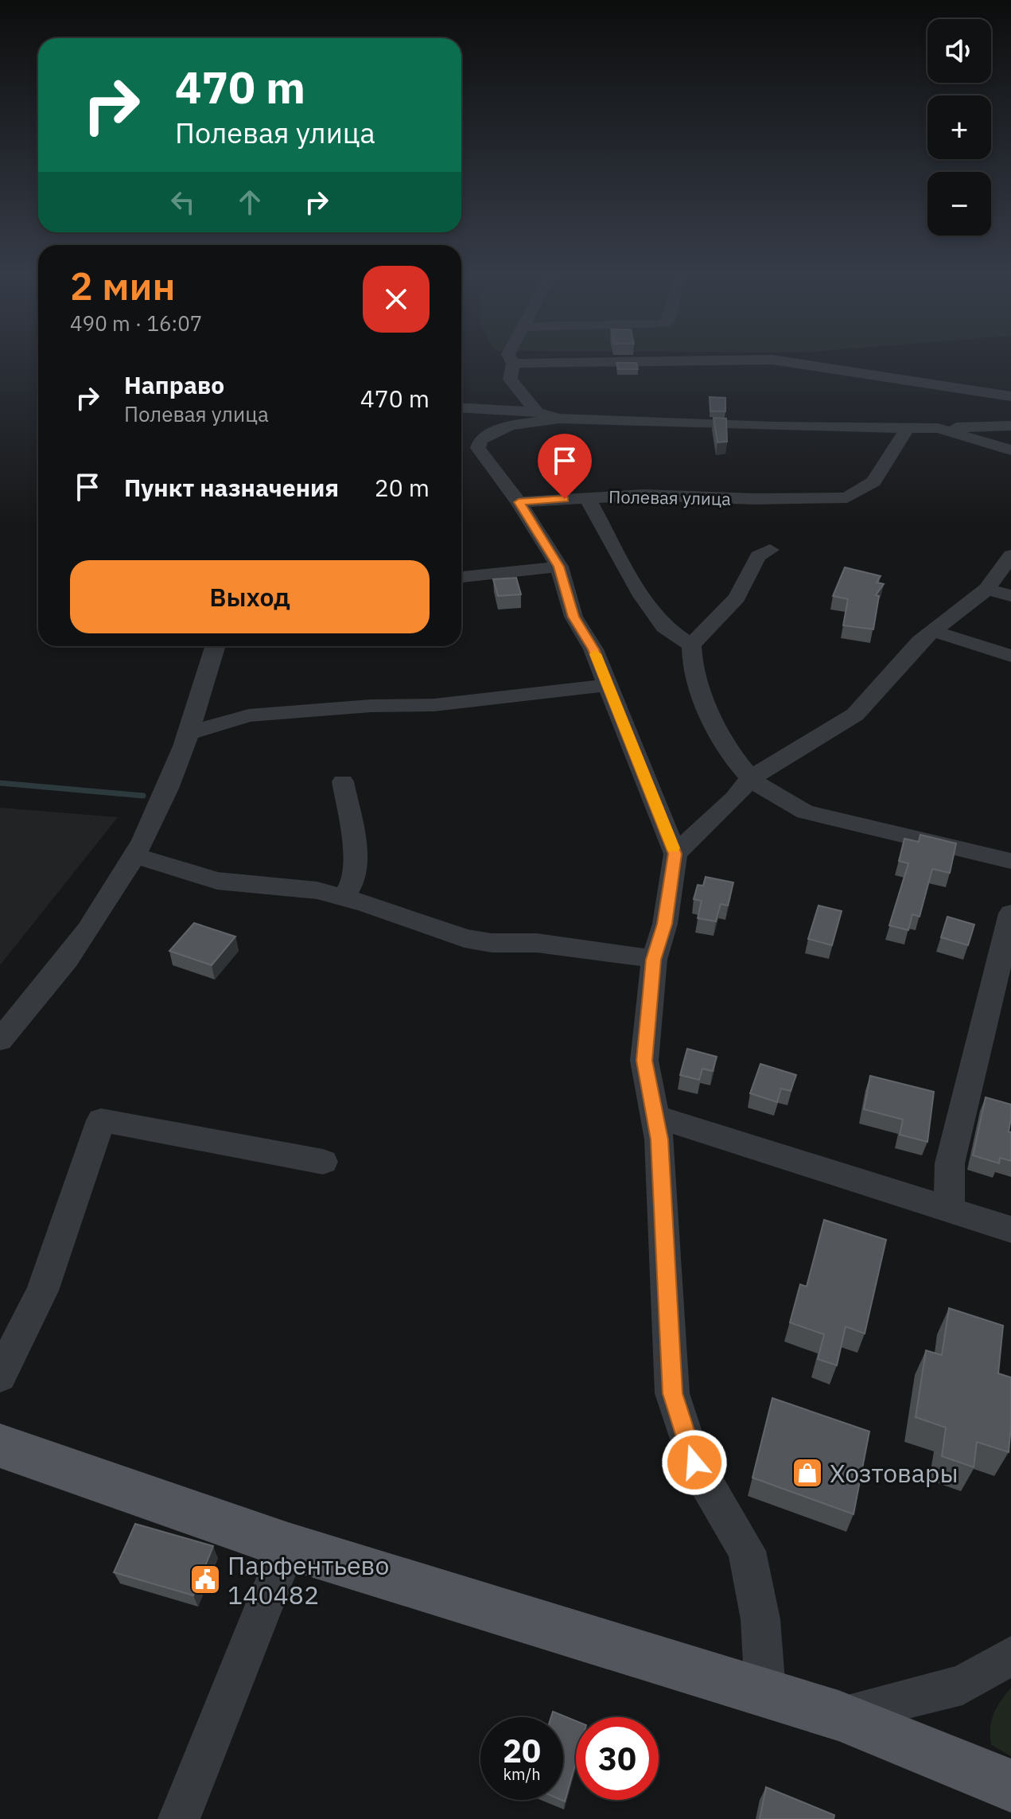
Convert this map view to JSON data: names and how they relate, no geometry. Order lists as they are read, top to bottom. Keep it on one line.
{"streets":{"street":["Полевая улица"]},"places":{"shop":["Хозтовары"],"public building":["Парфентьево 140482"]},"page":{"map_buttons":["+","−"],"turn":["470 m","Полевая улица"],"heading":["2 мин","490 m · 16:07"],"list":[{"name":"Направо","note":"Полевая улица","value":"470 m"},{"name":"Пункт назначения","value":"20 m"}],"buttons":"Выход","speed":"20 km/h","limit":"30"}}
